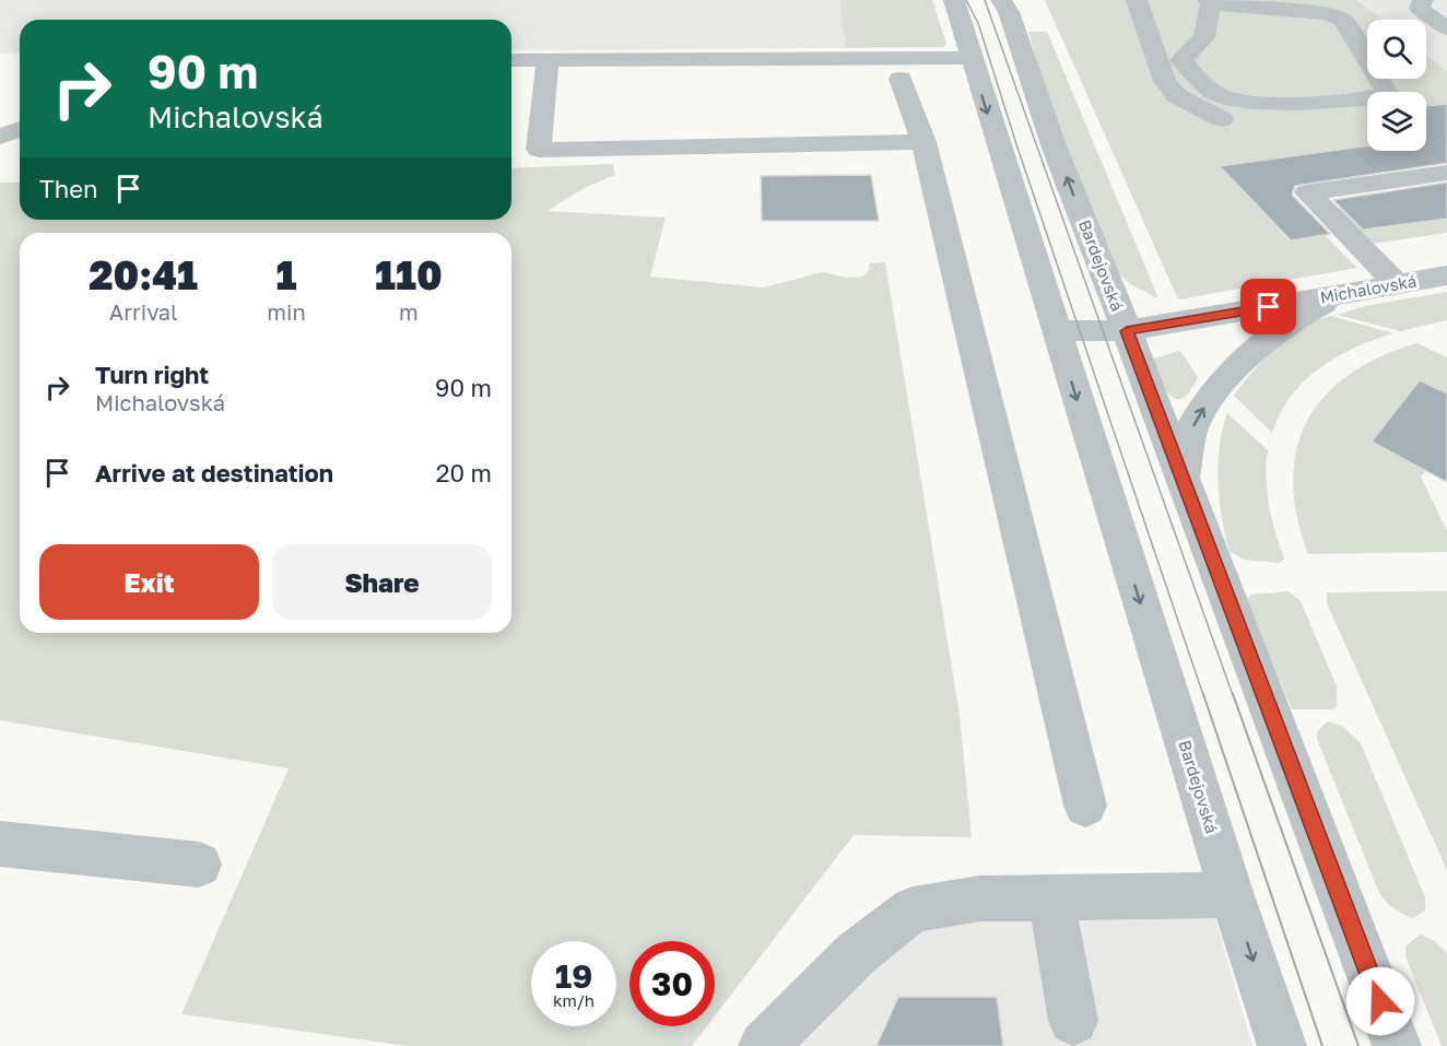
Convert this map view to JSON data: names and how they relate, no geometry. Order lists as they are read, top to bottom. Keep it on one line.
{"streets":{"street":["Bardejovská","Michalovská"]},"crossings":[["Bardejovská","Michalovská"]],"page":{"turn":["90 m","Michalovská"],"then":"Then","eta":["20:41","Arrival","1","min","110","m"],"list":[{"name":"Turn right","note":"Michalovská","value":"90 m"},{"name":"Arrive at destination","value":"20 m"}],"buttons":["Exit","Share"],"speed":"19 km/h","limit":"30"}}
